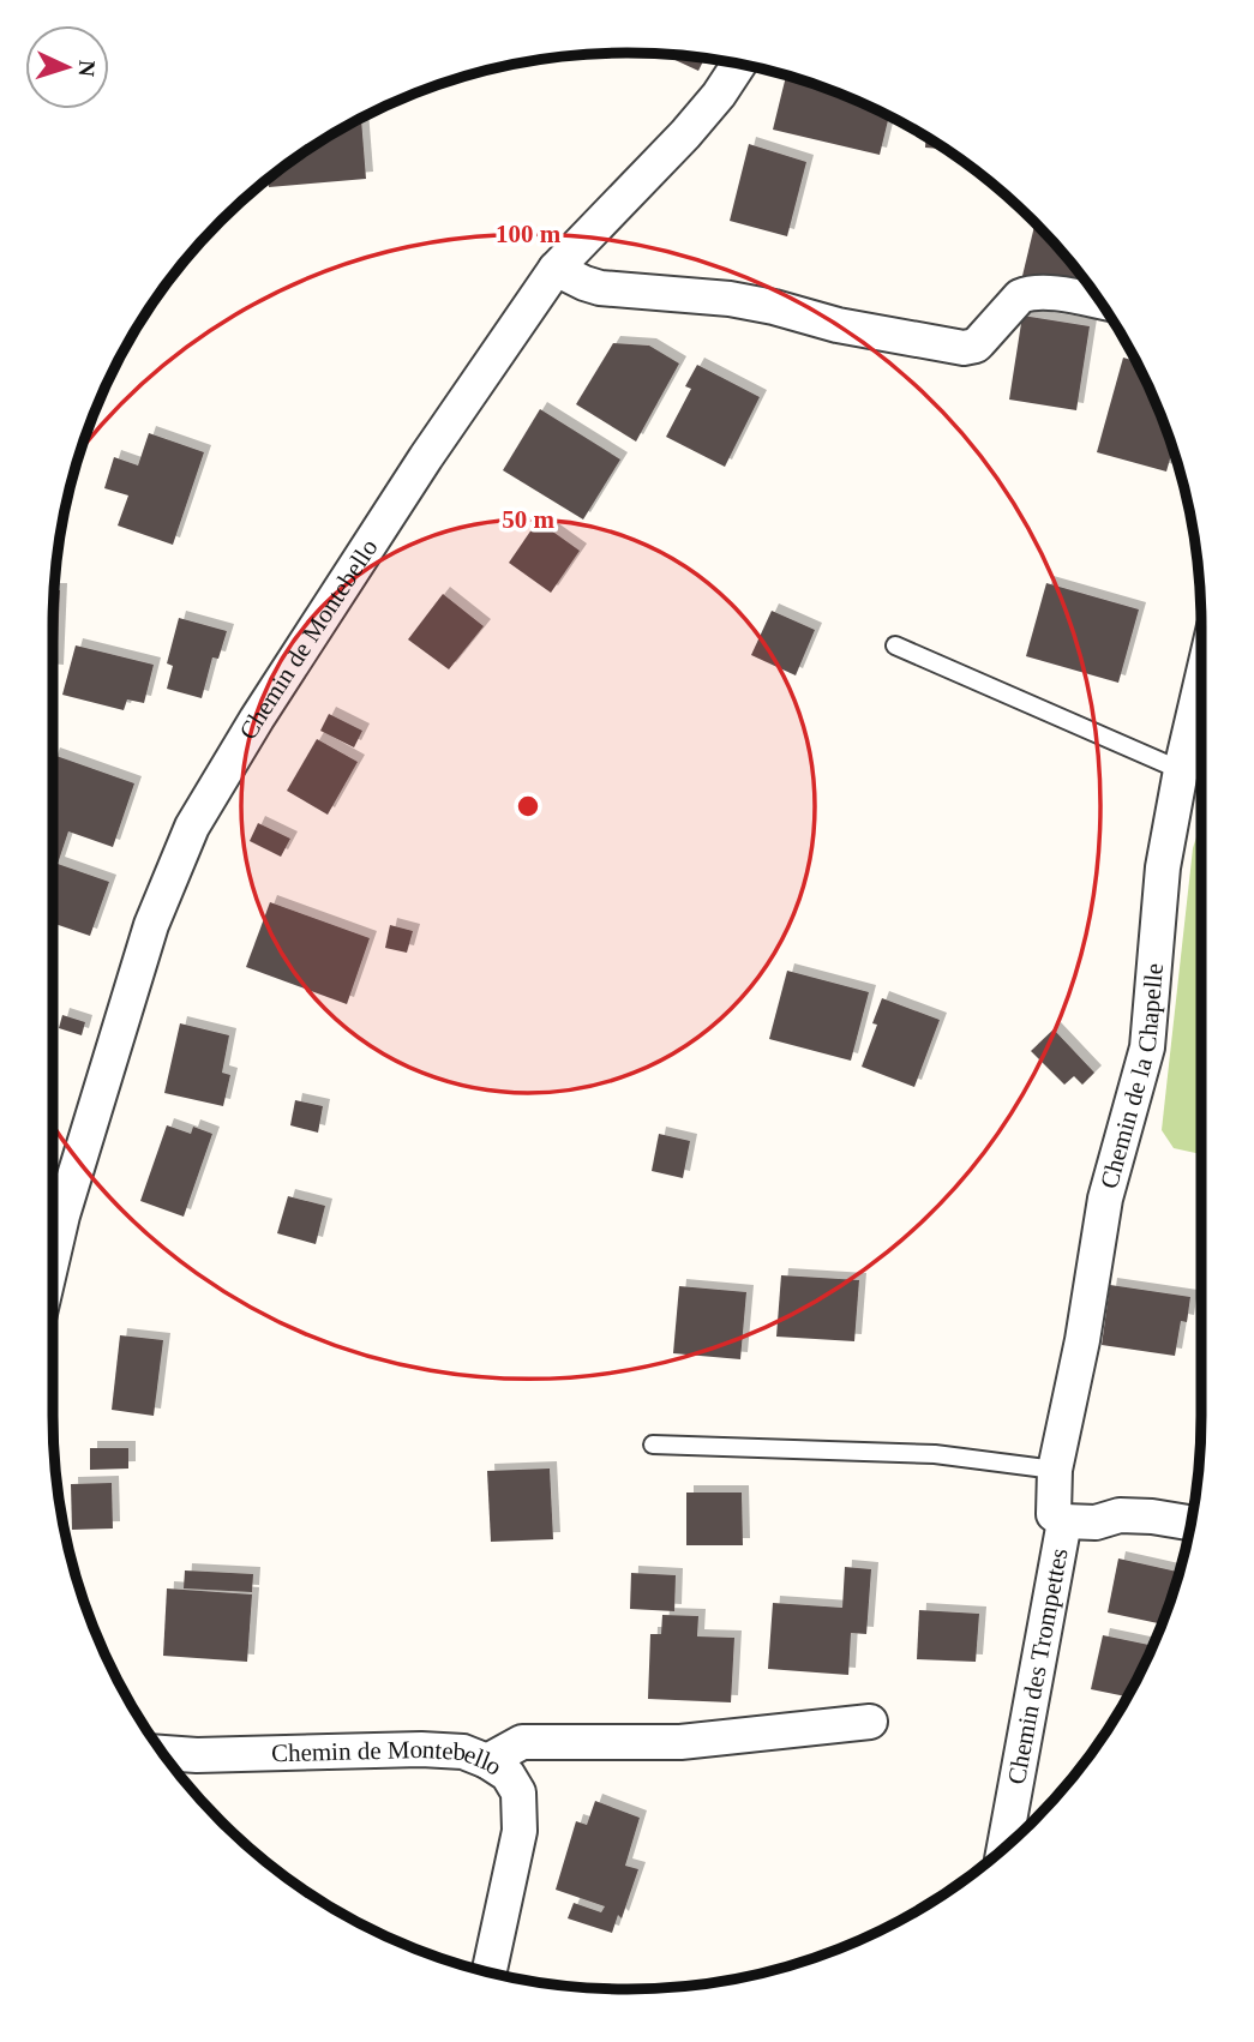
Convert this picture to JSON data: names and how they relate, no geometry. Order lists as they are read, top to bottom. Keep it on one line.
{"streets":{"street":["Chemin de Montebello","Chemin de la Chapelle","Chemin des Trompettes"]},"crossings":[["Chemin de la Chapelle","Chemin des Trompettes"]],"north":"right","rings":["100 m","50 m"]}
